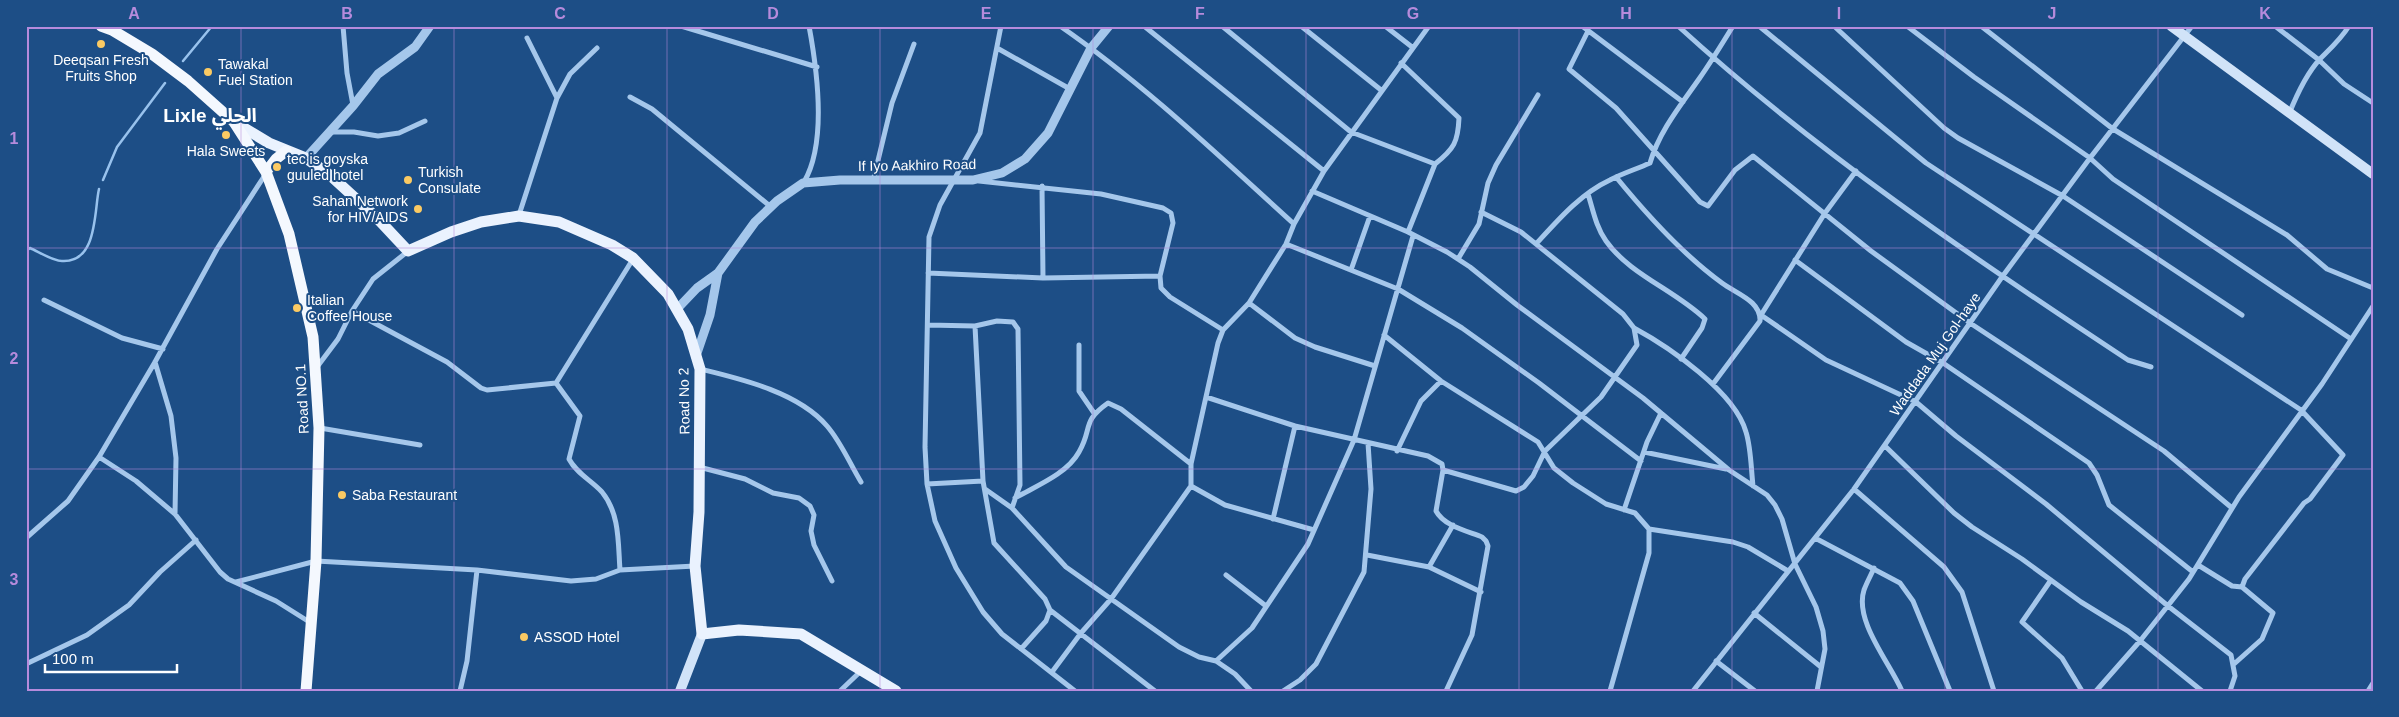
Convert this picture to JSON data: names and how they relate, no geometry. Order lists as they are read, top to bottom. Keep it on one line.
{"streets":{"highway":["Road NO.1"],"main road":["Road No 2"],"street":["If Iyo Aakhiro Road","Waddada Muj Gol-haye"]},"districts":["Lixle الحلي"],"places":["Deeqsan Fresh Fruits Shop","Tawakal Fuel Station","Hala Sweets","tec is goyska guuled hotel","Turkish Consulate","Sahan Network for HIV/AIDS","Italian Coffee House","Saba Restaurant","ASSOD Hotel"],"scale_bar":"100 m","grid":{"columns":["A","B","C","D","E","F","G","H","I","J","K"],"rows":["1","2","3"]}}
